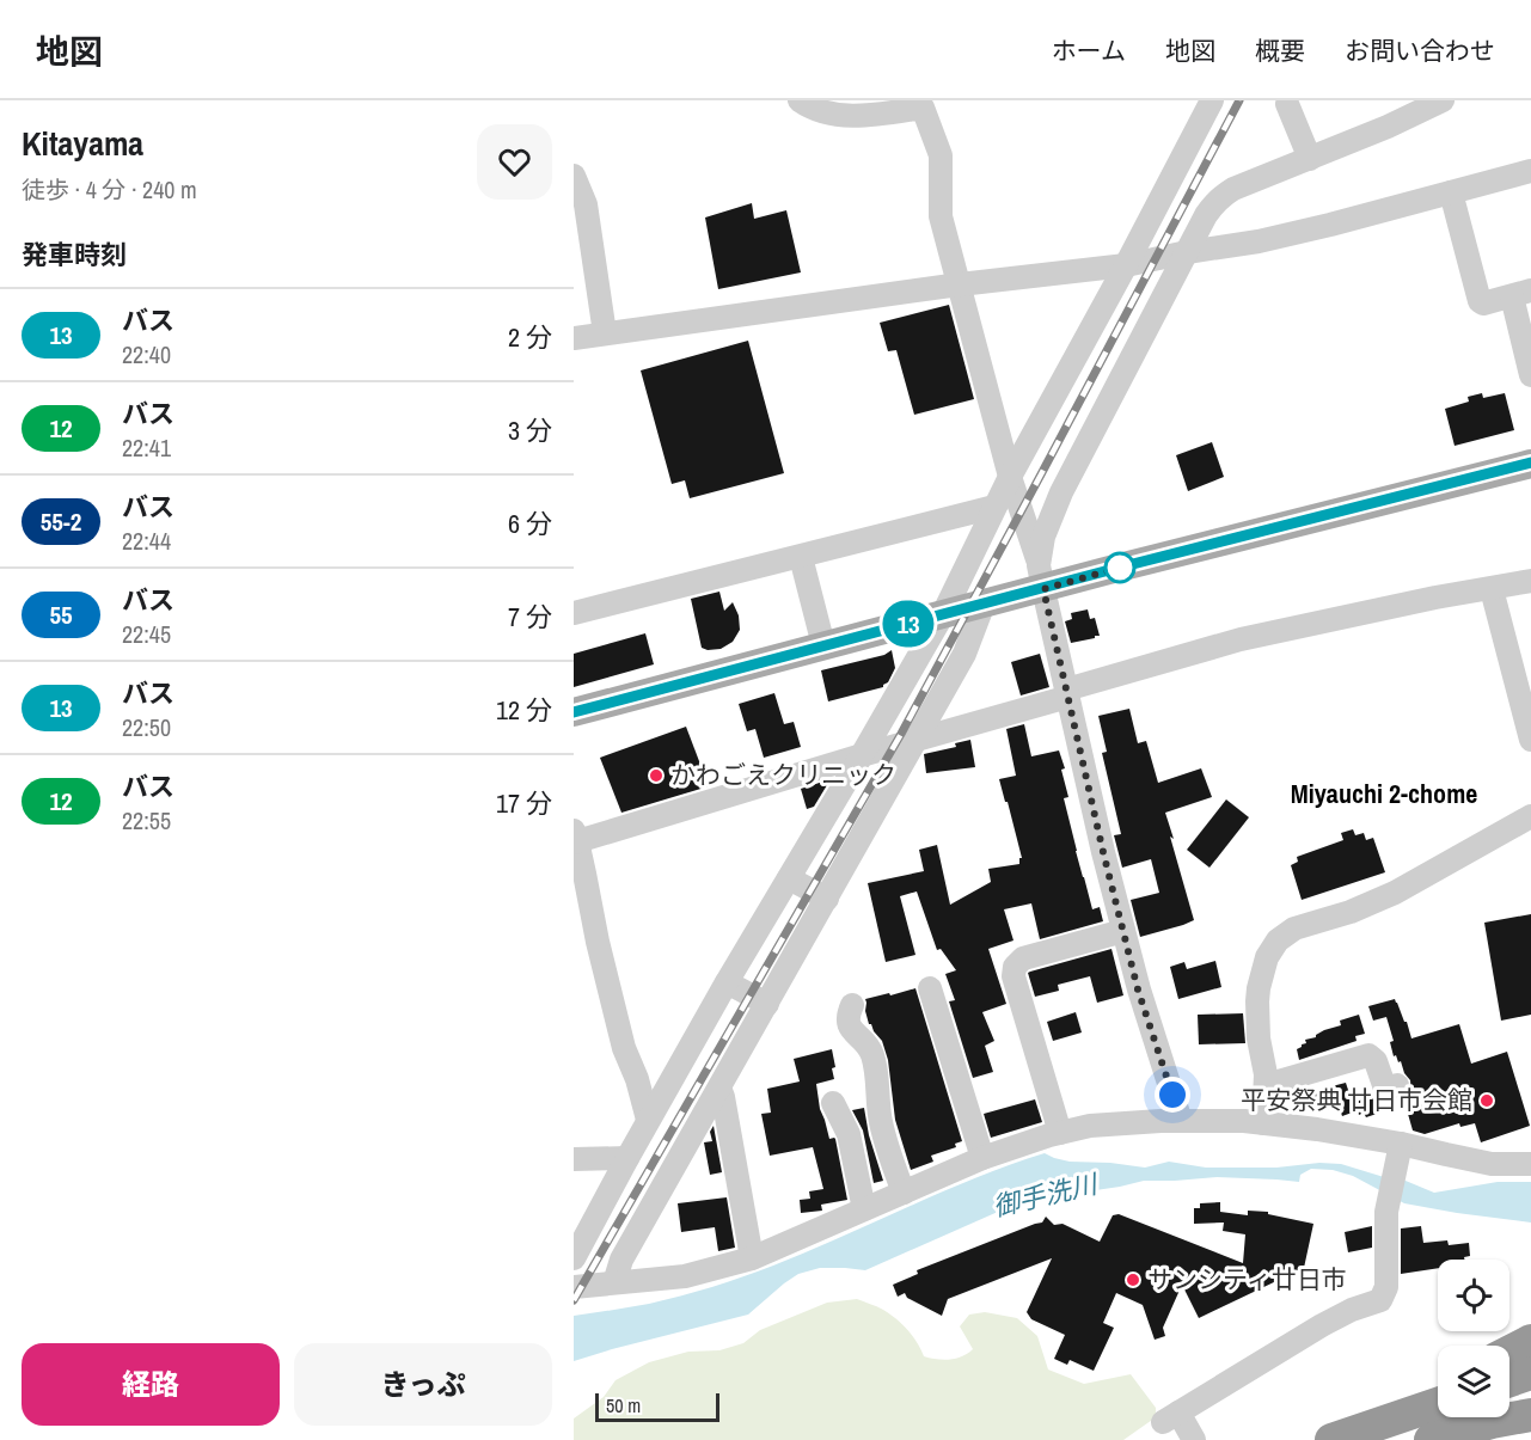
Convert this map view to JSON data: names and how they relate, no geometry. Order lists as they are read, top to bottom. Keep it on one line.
{"districts":["Miyauchi 2-chome"],"water":["御手洗川"],"places":["かわごえクリニック","平安祭典 廿日市会館","サンシティ廿日市"],"lines":["bus line 13"],"scale_bar":"50 m","page":{"header":"地図","nav":["ホーム","地図","概要","お問い合わせ"],"heading":[["Kitayama","徒歩 · 4 分 · 240 m"],"発車時刻"],"on_map":"13","list":[{"mark":"13","name":"バス","note":"22:40","value":"2 分"},{"mark":"12","name":"バス","note":"22:41","value":"3 分"},{"mark":"55-2","name":"バス","note":"22:44","value":"6 分"},{"mark":"55","name":"バス","note":"22:45","value":"7 分"},{"mark":"13","name":"バス","note":"22:50","value":"12 分"},{"mark":"12","name":"バス","note":"22:55","value":"17 分"}],"buttons":["経路","きっぷ"],"scale":"50 m"}}
